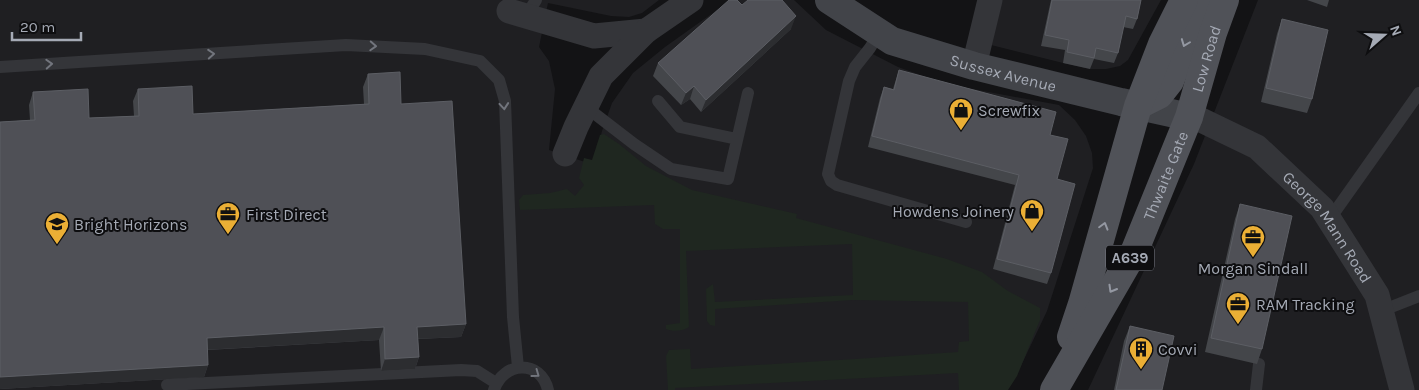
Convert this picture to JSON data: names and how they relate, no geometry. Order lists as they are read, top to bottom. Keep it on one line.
{"streets":{"main road":["Low Road","Thwaite Gate","A639"],"street":["Sussex Avenue","George Mann Road"]},"crossings":[["Low Road","Sussex Avenue"],["Low Road","Thwaite Gate"],["Low Road","George Mann Road"],["Sussex Avenue","Thwaite Gate"],["Sussex Avenue","George Mann Road"],["Sussex Avenue","A639"],["Thwaite Gate","George Mann Road"],["Thwaite Gate","A639"]],"places":{"shop":["Screwfix","Howdens Joinery"],"office":["First Direct","Morgan Sindall","RAM Tracking"],"school or university":["Bright Horizons"],"building":["Covvi"]},"scale_bar":"20 m","north":"right"}
